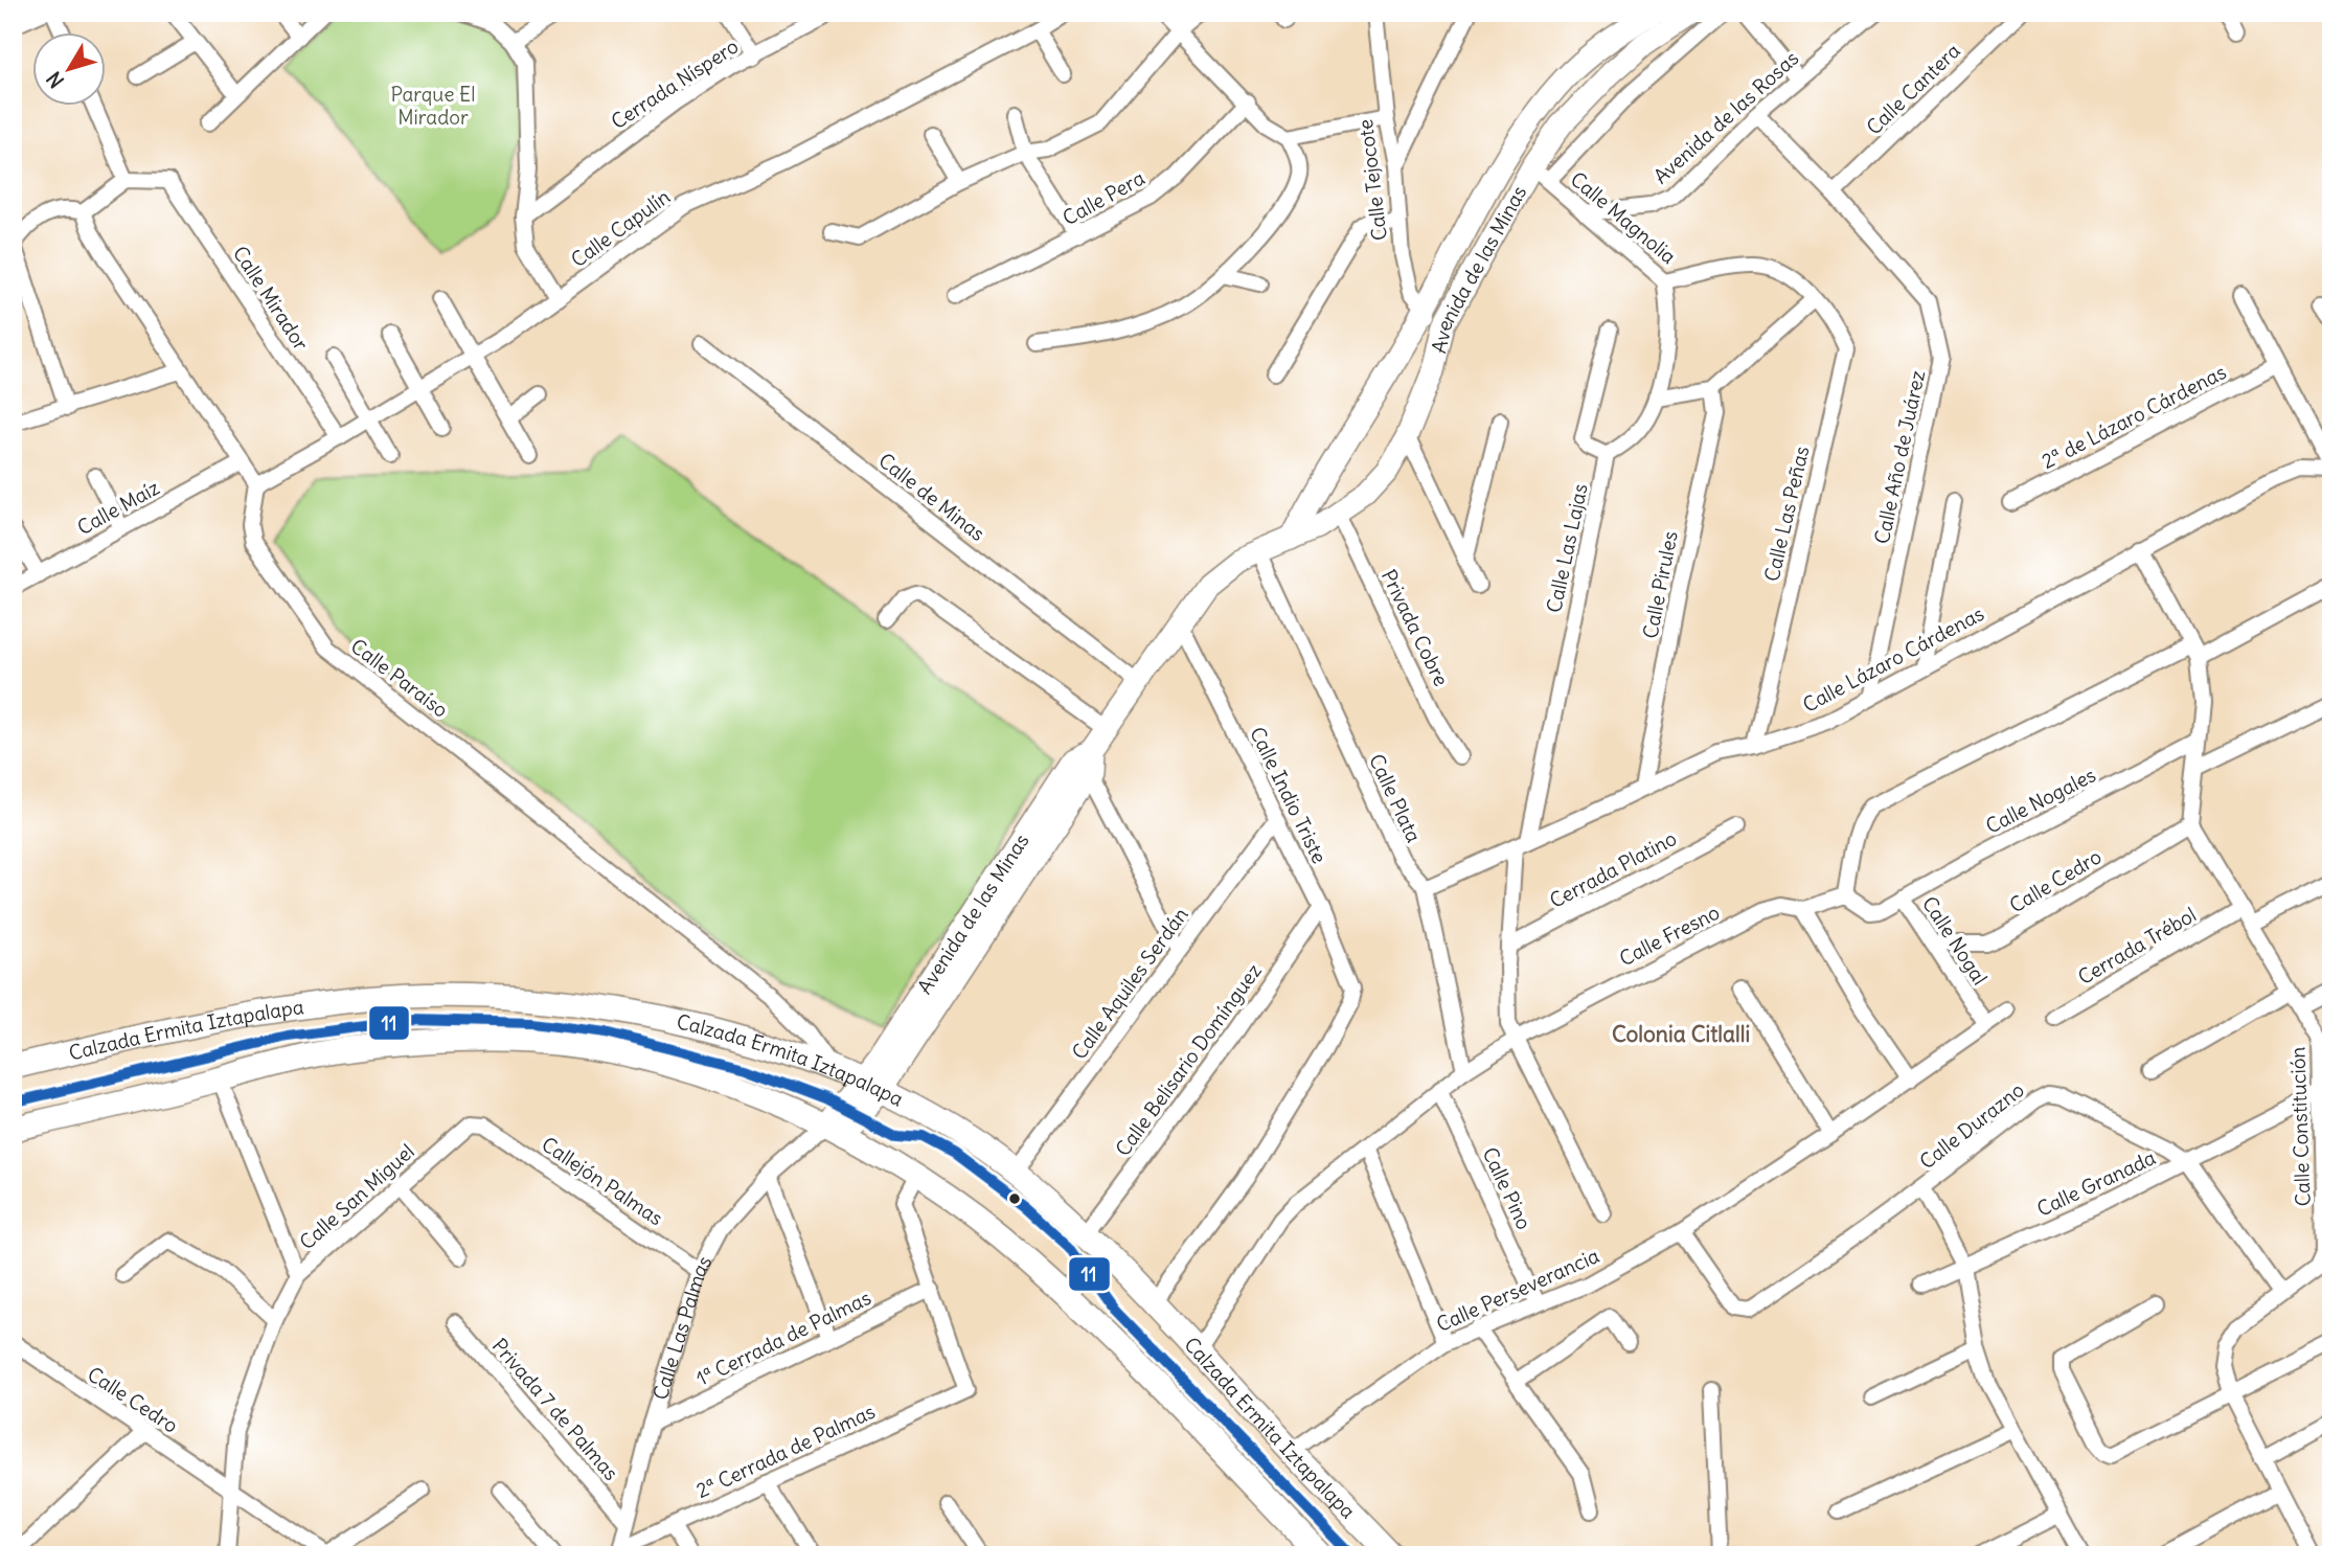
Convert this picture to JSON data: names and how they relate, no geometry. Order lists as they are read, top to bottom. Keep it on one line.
{"streets":{"main road":["Calzada Ermita Iztapalapa"],"street":["Cerrada Níspero","Calle Cantera","Avenida de las Rosas","Calle Tejocote","Calle Pera","Calle Magnolia","Calle Capulín","Avenida de las Minas","Calle Mirador","2ª de Lázaro Cárdenas","Calle Año de Juárez","Calle de Minas","Calle Maíz","Calle Las Peñas","Calle Las Lajas","Calle Pirules","Privada Cobre","Calle Lázaro Cárdenas","Calle Paraíso","Calle Indio Triste","Calle Plata","Calle Nogales","Cerrada Platino","Calle Cedro","Calle Fresno","Calle Nogal","Cerrada Trébol","Calle Aquiles Serdán","Calle Belisario Domínguez","Calle Durazno","Calle Constitución","Callejón Palmas","Calle Granada","Calle Pino","Calle San Miguel","Calle Perseverancia","Calle Las Palmas","1ª Cerrada de Palmas","Privada 7 de Palmas","2ª Cerrada de Palmas"]},"crossings":[["Calle Cantera","Calle Año de Juárez"],["Avenida de las Rosas","Calle Magnolia"],["Avenida de las Rosas","Calle Año de Juárez"],["Calle Tejocote","Avenida de las Minas"],["Calle Magnolia","Avenida de las Minas"],["Calle Magnolia","Calle Las Peñas"],["Calle Capulín","Calle Mirador"],["Calle Capulín","Calle Paraíso"],["Avenida de las Minas","Calle de Minas"],["Avenida de las Minas","Privada Cobre"],["Avenida de las Minas","Calle Indio Triste"],["Avenida de las Minas","Calle Plata"],["Avenida de las Minas","Calzada Ermita Iztapalapa"],["Avenida de las Minas","Calle Las Palmas"],["Calle Año de Juárez","Calle Lázaro Cárdenas"],["Calle Las Peñas","Calle Lázaro Cárdenas"],["Calle Las Lajas","Calle Lázaro Cárdenas"],["Calle Las Lajas","Cerrada Platino"],["Calle Las Lajas","Calle Fresno"],["Calle Pirules","Calle Lázaro Cárdenas"],["Calle Lázaro Cárdenas","Calle Plata"],["Calle Paraíso","Calzada Ermita Iztapalapa"],["Calle Indio Triste","Calle Aquiles Serdán"],["Calle Indio Triste","Calzada Ermita Iztapalapa"],["Calle Indio Triste","Calle Belisario Domínguez"],["Calle Plata","Calle Fresno"],["Calle Nogales","Calle Nogal"],["Calle Cedro","Calle Nogal"],["Calle Cedro","Calle Constitución"],["Calle Cedro","Calle San Miguel"],["Calle Fresno","Calle Nogal"],["Calle Fresno","Calzada Ermita Iztapalapa"],["Calle Fresno","Calle Pino"],["Cerrada Trébol","Calle Constitución"],["Calle Aquiles Serdán","Calzada Ermita Iztapalapa"],["Calzada Ermita Iztapalapa","Calle Belisario Domínguez"],["Calzada Ermita Iztapalapa","Calle Perseverancia"],["Calzada Ermita Iztapalapa","Calle Las Palmas"],["Calle Durazno","Calle Constitución"],["Calle Durazno","Calle Granada"],["Calle Durazno","Calle Perseverancia"],["Calle Constitución","Calle Granada"],["Callejón Palmas","Calle San Miguel"],["Callejón Palmas","Calle Las Palmas"],["Calle Pino","Calle Perseverancia"],["Calle Las Palmas","1ª Cerrada de Palmas"],["Calle Las Palmas","Privada 7 de Palmas"],["Calle Las Palmas","2ª Cerrada de Palmas"],["1ª Cerrada de Palmas","2ª Cerrada de Palmas"]],"districts":["Colonia Citlalli"],"parks":["Parque El Mirador"],"lines":["transit line 11"],"north":"bottom left"}
